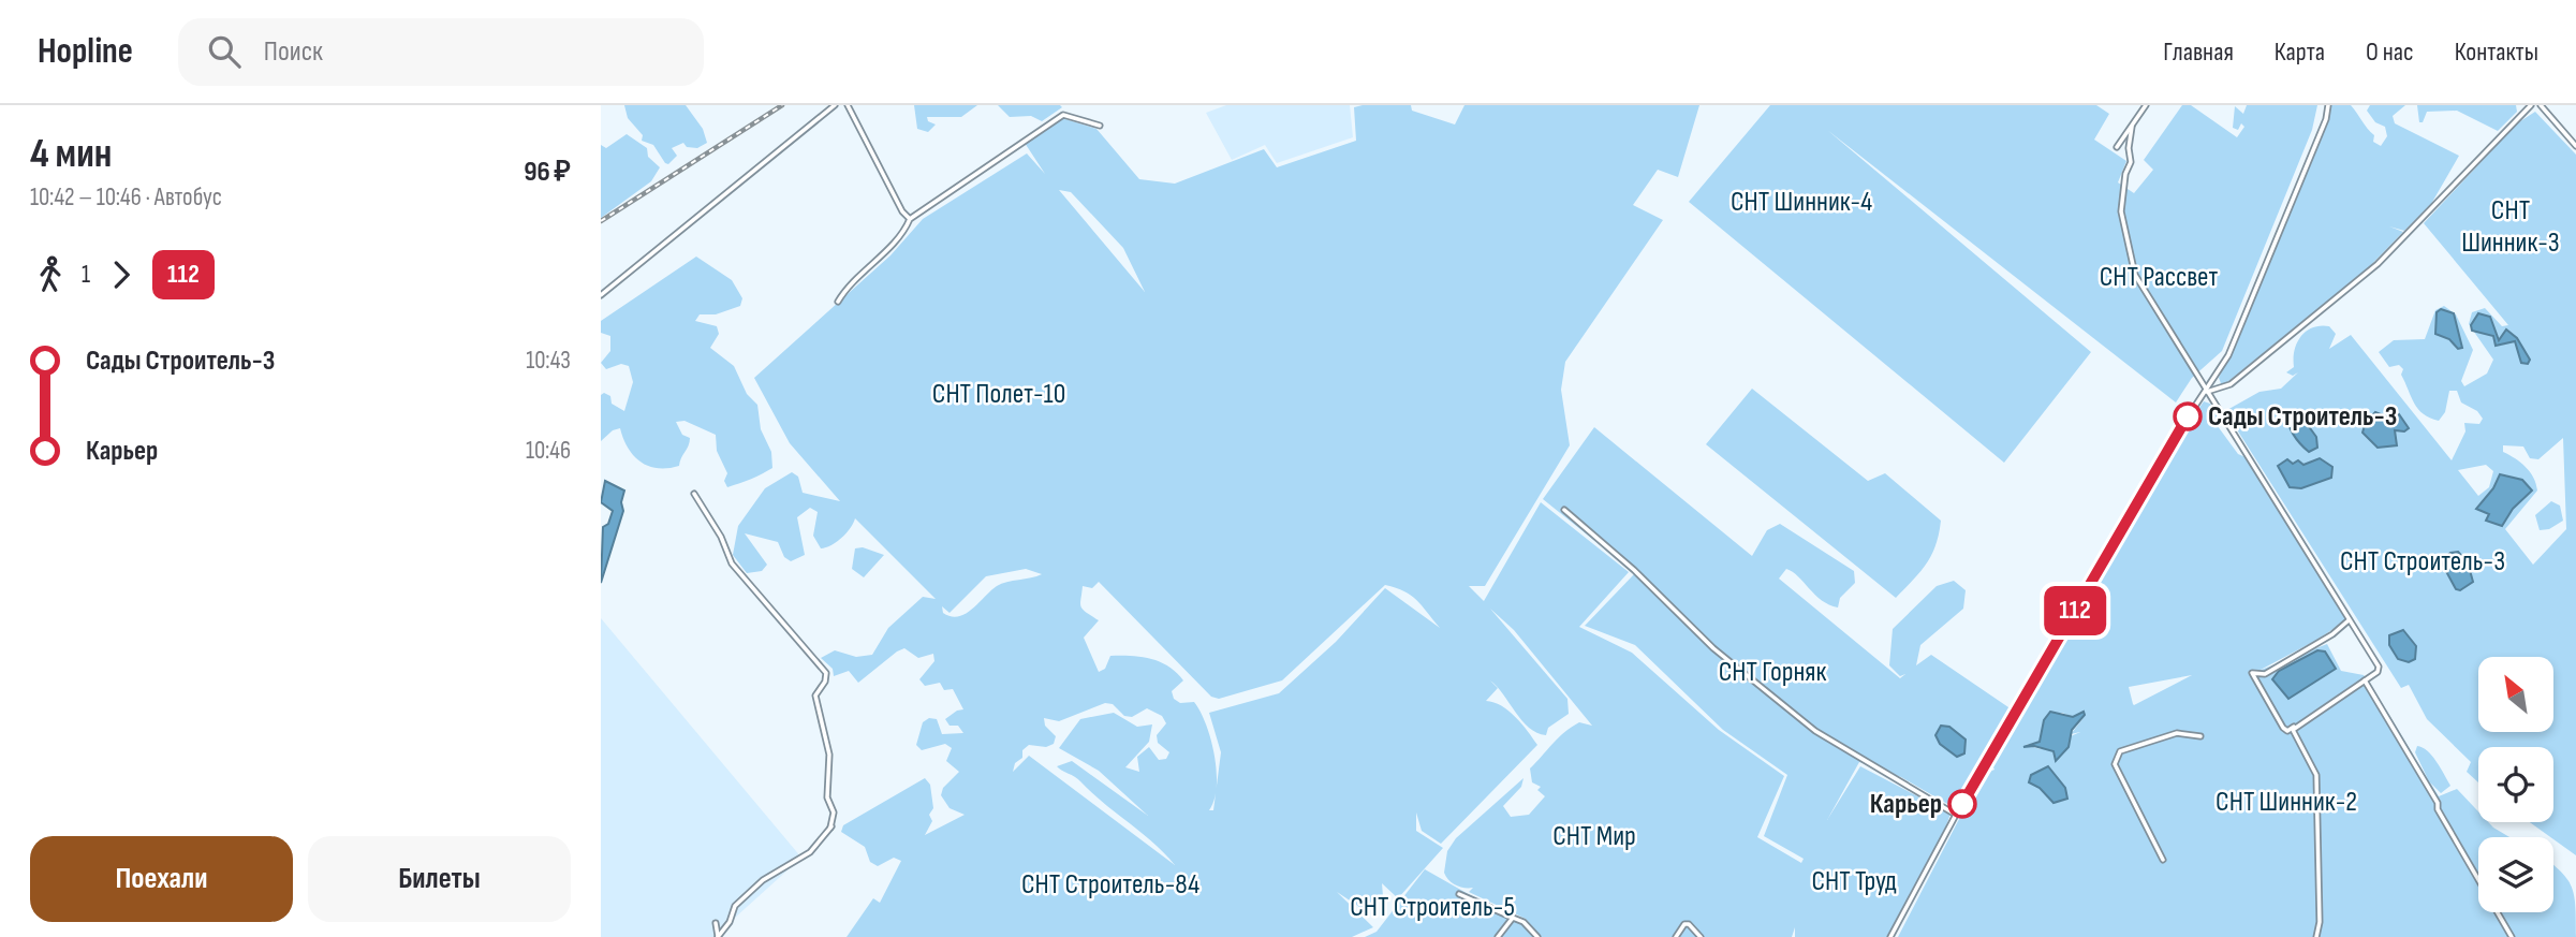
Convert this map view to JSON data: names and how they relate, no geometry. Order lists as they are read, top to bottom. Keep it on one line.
{"parks":["СНТ Шинник-4","СНТ Шинник-3","СНТ Рассвет","СНТ Полет-10","СНТ Строитель-3","СНТ Горняк","СНТ Шинник-2","СНТ Мир","СНТ Труд","СНТ Строитель-84","СНТ Строитель-5"],"places":["Сады Строитель-3","Карьер"],"lines":["bus line 112"],"north":"top left","page":{"header":"Hopline","search":"Поиск","nav":["Главная","Карта","О нас","Контакты"],"heading":["4 мин","10:42 – 10:46 · Автобус","96 ₽"],"on_map":"112","legs":["1","112"],"list":[{"name":"Сады Строитель-3","value":"10:43"},{"name":"Карьер","value":"10:46"}],"buttons":["Поехали","Билеты"]}}
